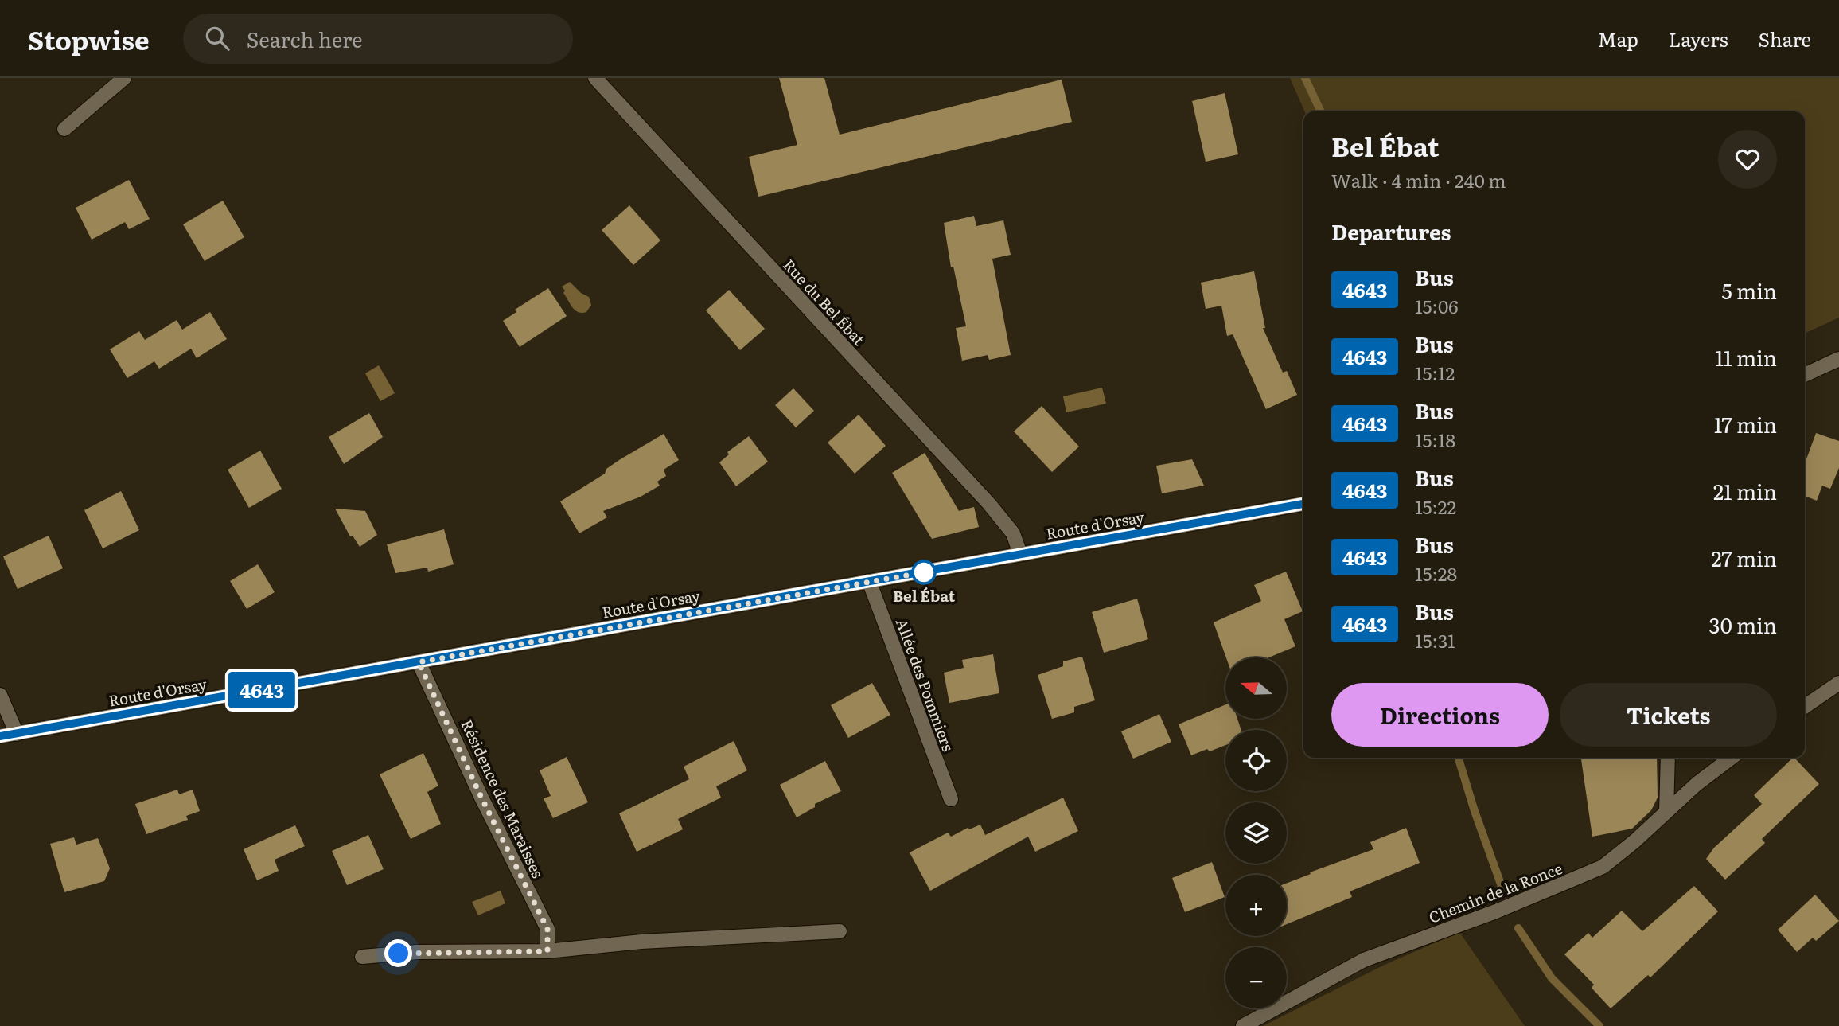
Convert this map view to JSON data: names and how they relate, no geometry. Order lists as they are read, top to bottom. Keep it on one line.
{"streets":{"street":["Rue du Bel Ébat","Route d'Orsay","Allée des Pommiers","Résidence des Maraisses","Chemin de la Ronce"]},"crossings":[["Rue du Bel Ébat","Route d'Orsay"],["Route d'Orsay","Allée des Pommiers"],["Route d'Orsay","Résidence des Maraisses"]],"places":["Bel Ébat"],"lines":["bus line 4643"],"north":"left","page":{"header":"Stopwise","search":"Search here","nav":["Map","Layers","Share"],"on_map":"4643","heading":[["Bel Ébat","Walk · 4 min · 240 m"],"Departures"],"list":[{"mark":"4643","name":"Bus","note":"15:06","value":"5 min"},{"mark":"4643","name":"Bus","note":"15:12","value":"11 min"},{"mark":"4643","name":"Bus","note":"15:18","value":"17 min"},{"mark":"4643","name":"Bus","note":"15:22","value":"21 min"},{"mark":"4643","name":"Bus","note":"15:28","value":"27 min"},{"mark":"4643","name":"Bus","note":"15:31","value":"30 min"}],"map_buttons":["+","−"],"buttons":["Directions","Tickets"]}}
